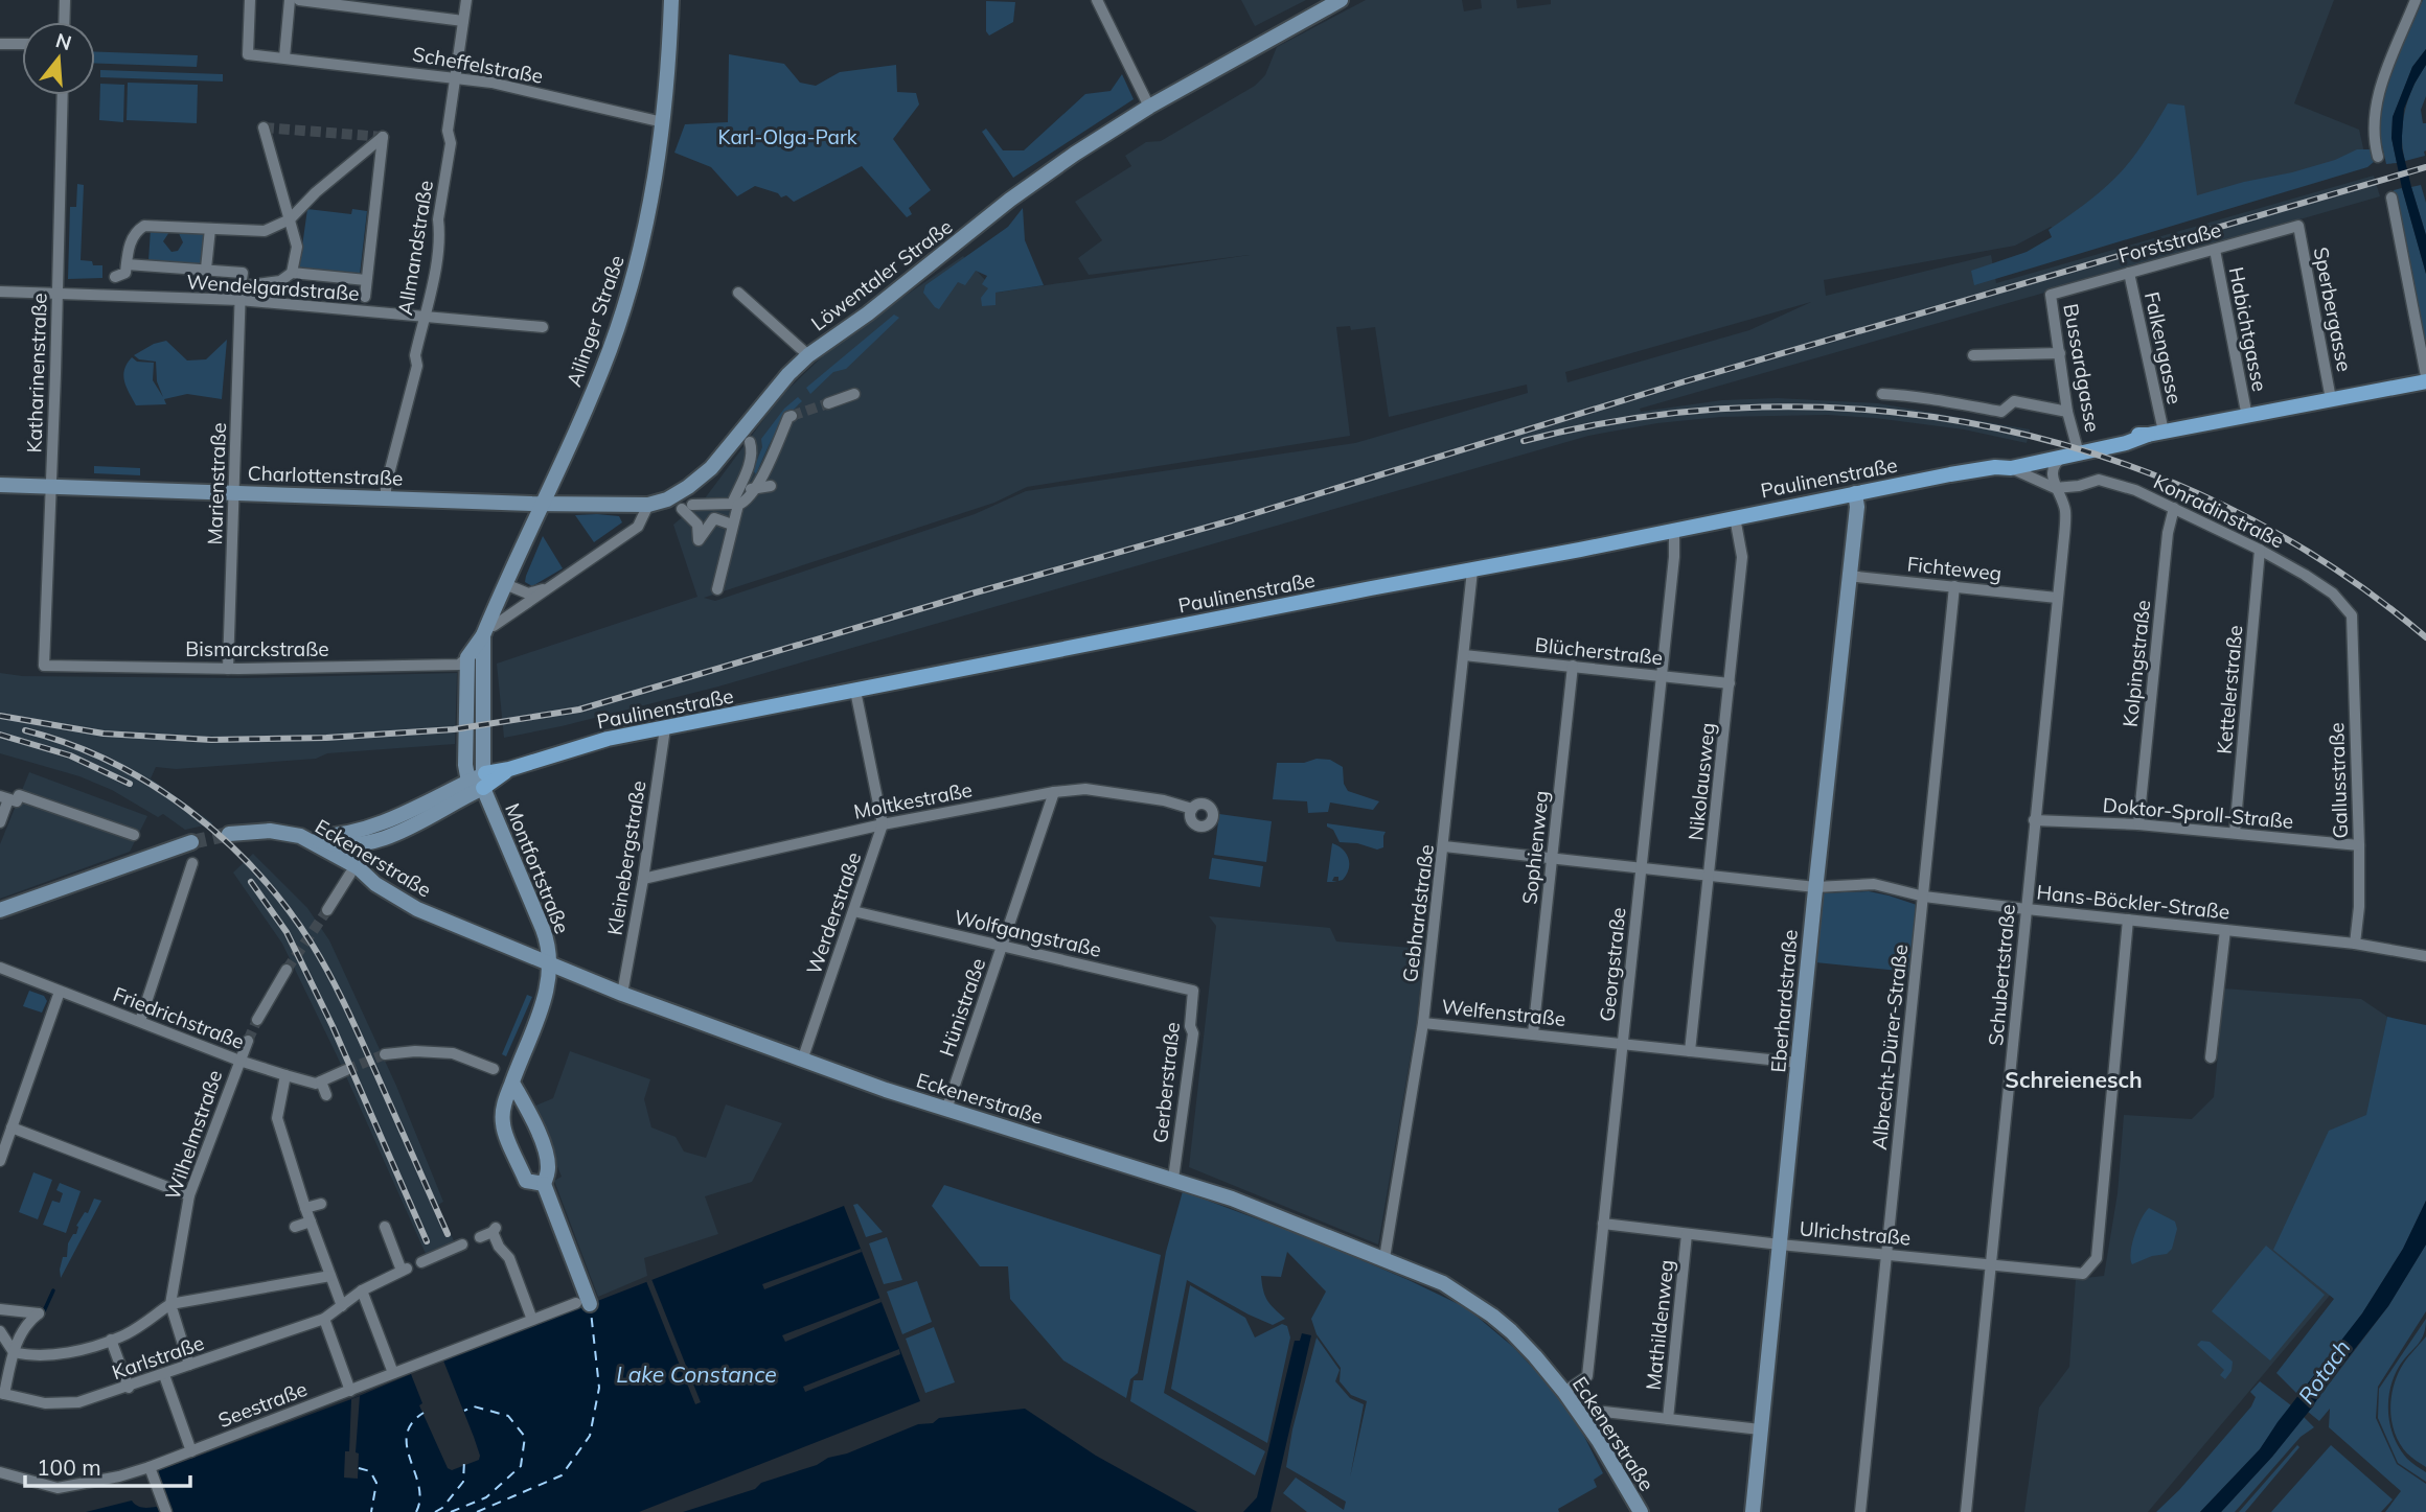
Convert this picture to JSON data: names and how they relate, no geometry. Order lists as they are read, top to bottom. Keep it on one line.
{"streets":{"main road":["Löwentaler Straße","Ailinger Straße","Charlottenstraße","Paulinenstraße","Eckenerstraße","Montfortstraße","Eberhardstraße"],"street":["Scheffelstraße","Forststraße","Allmandstraße","Wendelgardstraße","Sperbergasse","Habichtgasse","Falkengasse","Bussardgasse","Katharinenstraße","Marienstraße","Konradinstraße","Fichteweg","Bismarckstraße","Blücherstraße","Kolpingstraße","Kettelerstraße","Gallusstraße","Nikolausweg","Moltkestraße","Doktor-Sproll-Straße","Sophienweg","Kleinebergstraße","Hans-Böckler-Straße","Werderstraße","Gebhardstraße","Wolfgangstraße","Georgstraße","Schubertstraße","Hünistraße","Welfenstraße","Friedrichstraße","Albrecht-Dürer-Straße","Gerberstraße","Wilhelmstraße","Ulrichstraße","Mathildenweg","Karlstraße","Seestraße"]},"crossings":[["Scheffelstraße","Allmandstraße"],["Scheffelstraße","Ailinger Straße"],["Forststraße","Sperbergasse"],["Forststraße","Habichtgasse"],["Forststraße","Falkengasse"],["Forststraße","Bussardgasse"],["Allmandstraße","Wendelgardstraße"],["Allmandstraße","Charlottenstraße"],["Löwentaler Straße","Charlottenstraße"],["Wendelgardstraße","Katharinenstraße"],["Wendelgardstraße","Marienstraße"],["Sperbergasse","Paulinenstraße"],["Ailinger Straße","Charlottenstraße"],["Ailinger Straße","Paulinenstraße"],["Ailinger Straße","Bismarckstraße"],["Ailinger Straße","Montfortstraße"],["Habichtgasse","Paulinenstraße"],["Falkengasse","Paulinenstraße"],["Bussardgasse","Paulinenstraße"],["Katharinenstraße","Charlottenstraße"],["Katharinenstraße","Bismarckstraße"],["Charlottenstraße","Marienstraße"],["Paulinenstraße","Nikolausweg"],["Paulinenstraße","Eckenerstraße"],["Paulinenstraße","Kleinebergstraße"],["Paulinenstraße","Montfortstraße"],["Paulinenstraße","Gebhardstraße"],["Paulinenstraße","Georgstraße"],["Paulinenstraße","Schubertstraße"],["Paulinenstraße","Eberhardstraße"],["Marienstraße","Bismarckstraße"],["Konradinstraße","Kolpingstraße"],["Konradinstraße","Kettelerstraße"],["Konradinstraße","Gallusstraße"],["Konradinstraße","Schubertstraße"],["Fichteweg","Schubertstraße"],["Fichteweg","Eberhardstraße"],["Fichteweg","Albrecht-Dürer-Straße"],["Blücherstraße","Nikolausweg"],["Blücherstraße","Sophienweg"],["Blücherstraße","Gebhardstraße"],["Blücherstraße","Georgstraße"],["Kolpingstraße","Doktor-Sproll-Straße"],["Kettelerstraße","Doktor-Sproll-Straße"],["Gallusstraße","Doktor-Sproll-Straße"],["Gallusstraße","Hans-Böckler-Straße"],["Nikolausweg","Hans-Böckler-Straße"],["Nikolausweg","Welfenstraße"],["Moltkestraße","Kleinebergstraße"],["Moltkestraße","Werderstraße"],["Moltkestraße","Hünistraße"],["Doktor-Sproll-Straße","Schubertstraße"],["Sophienweg","Hans-Böckler-Straße"],["Sophienweg","Welfenstraße"],["Eckenerstraße","Kleinebergstraße"],["Eckenerstraße","Montfortstraße"],["Eckenerstraße","Werderstraße"],["Eckenerstraße","Gebhardstraße"],["Eckenerstraße","Georgstraße"],["Eckenerstraße","Hünistraße"],["Eckenerstraße","Gerberstraße"],["Hans-Böckler-Straße","Gebhardstraße"],["Hans-Böckler-Straße","Georgstraße"],["Hans-Böckler-Straße","Schubertstraße"],["Hans-Böckler-Straße","Eberhardstraße"],["Hans-Böckler-Straße","Albrecht-Dürer-Straße"],["Hans-Böckler-Straße","Ulrichstraße"],["Werderstraße","Wolfgangstraße"],["Gebhardstraße","Welfenstraße"],["Wolfgangstraße","Hünistraße"],["Wolfgangstraße","Gerberstraße"],["Georgstraße","Welfenstraße"],["Georgstraße","Ulrichstraße"],["Schubertstraße","Ulrichstraße"],["Eberhardstraße","Welfenstraße"],["Eberhardstraße","Ulrichstraße"],["Friedrichstraße","Wilhelmstraße"],["Albrecht-Dürer-Straße","Ulrichstraße"],["Ulrichstraße","Mathildenweg"]],"districts":["Schreienesch"],"water":["Rotach","Lake Constance"],"parks":["Karl-Olga-Park"],"scale_bar":"100 m","north":"top"}
